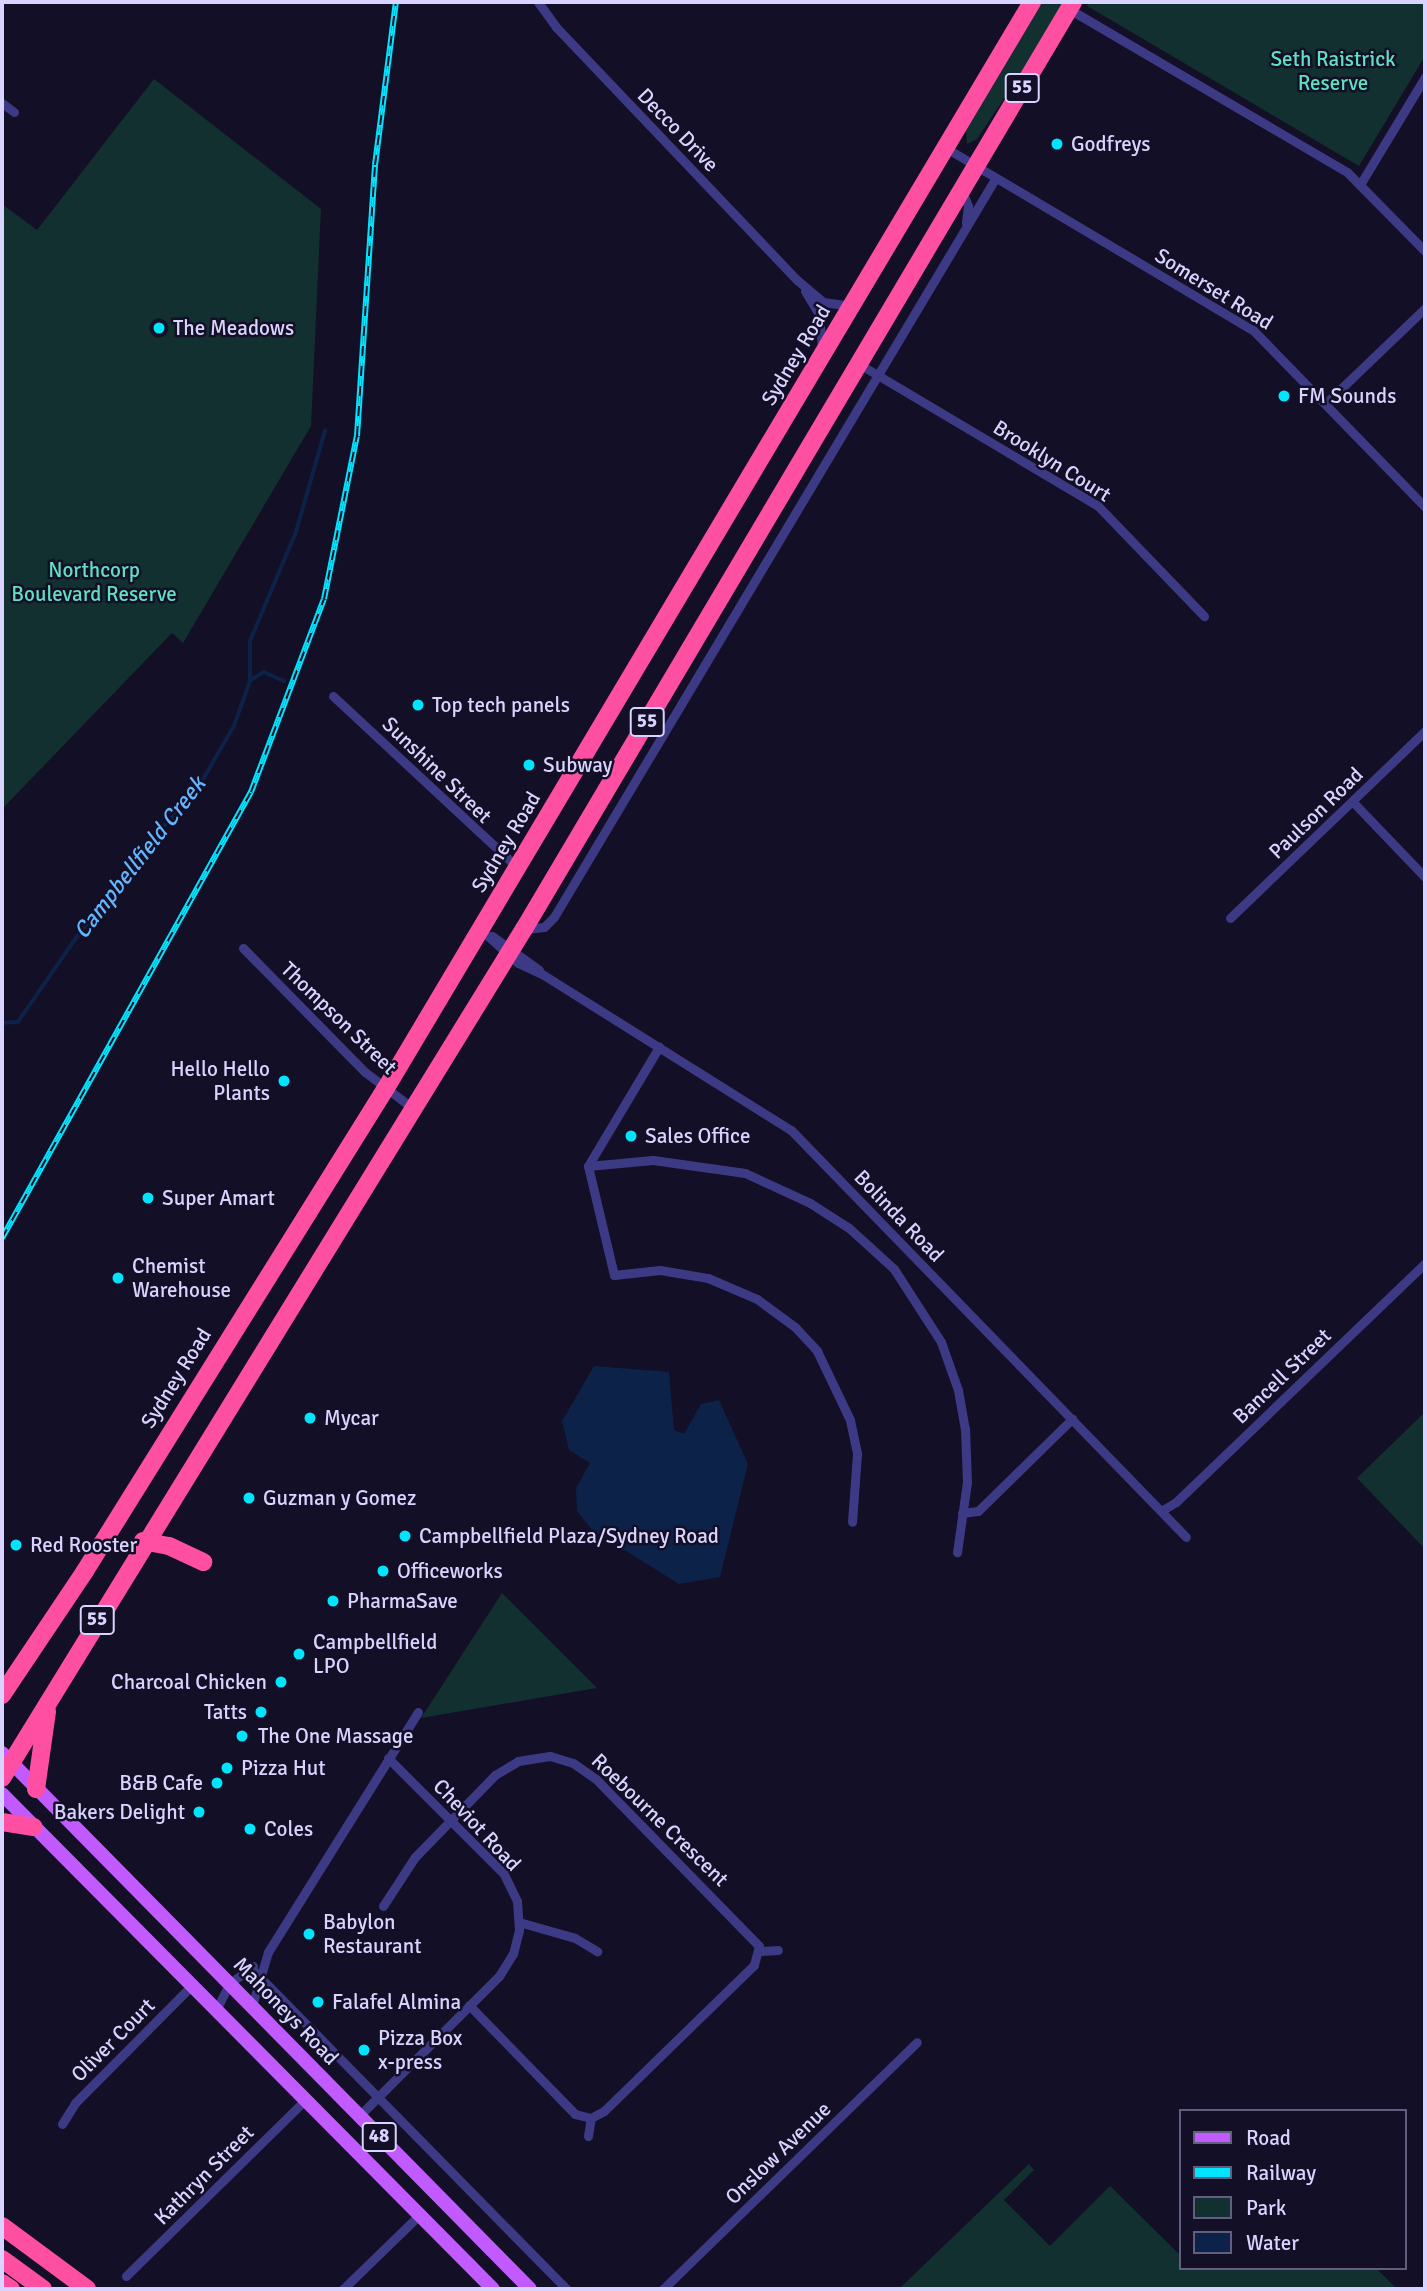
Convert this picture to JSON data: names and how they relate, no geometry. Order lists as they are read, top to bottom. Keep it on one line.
{"streets":{"highway":["55","Sydney Road"],"main road":["Mahoneys Road","48"],"street":["Decco Drive","Somerset Road","Brooklyn Court","Sunshine Street","Paulson Road","Thompson Street","Bolinda Road","Bancell Street","Roebourne Crescent","Cheviot Road","Oliver Court","Onslow Avenue","Kathryn Street"]},"crossings":[["55","Somerset Road"],["55","Brooklyn Court"],["55","Thompson Street"],["55","Bolinda Road"],["55","Mahoneys Road"],["Decco Drive","Sydney Road"],["Somerset Road","Sydney Road"],["Sydney Road","Sunshine Street"],["Sydney Road","Thompson Street"],["Sydney Road","Bolinda Road"],["Bolinda Road","Bancell Street"],["Roebourne Crescent","Cheviot Road"],["Cheviot Road","Mahoneys Road"],["Oliver Court","48"],["48","Kathryn Street"]],"water":["Campbellfield Creek"],"parks":["Seth Raistrick Reserve","Northcorp Boulevard Reserve"],"places":["Godfreys","The Meadows","FM Sounds","Top tech panels","Subway","Hello Hello Plants","Sales Office","Super Amart","Chemist Warehouse","Mycar","Guzman y Gomez","Campbellfield Plaza/Sydney Road","Red Rooster","Officeworks","PharmaSave","Campbellfield LPO","Charcoal Chicken","Tatts","The One Massage","Pizza Hut","B&B Cafe","Bakers Delight","Coles","Babylon Restaurant","Falafel Almina","Pizza Box x-press"],"legend":["Road","Railway","Park","Water"]}
